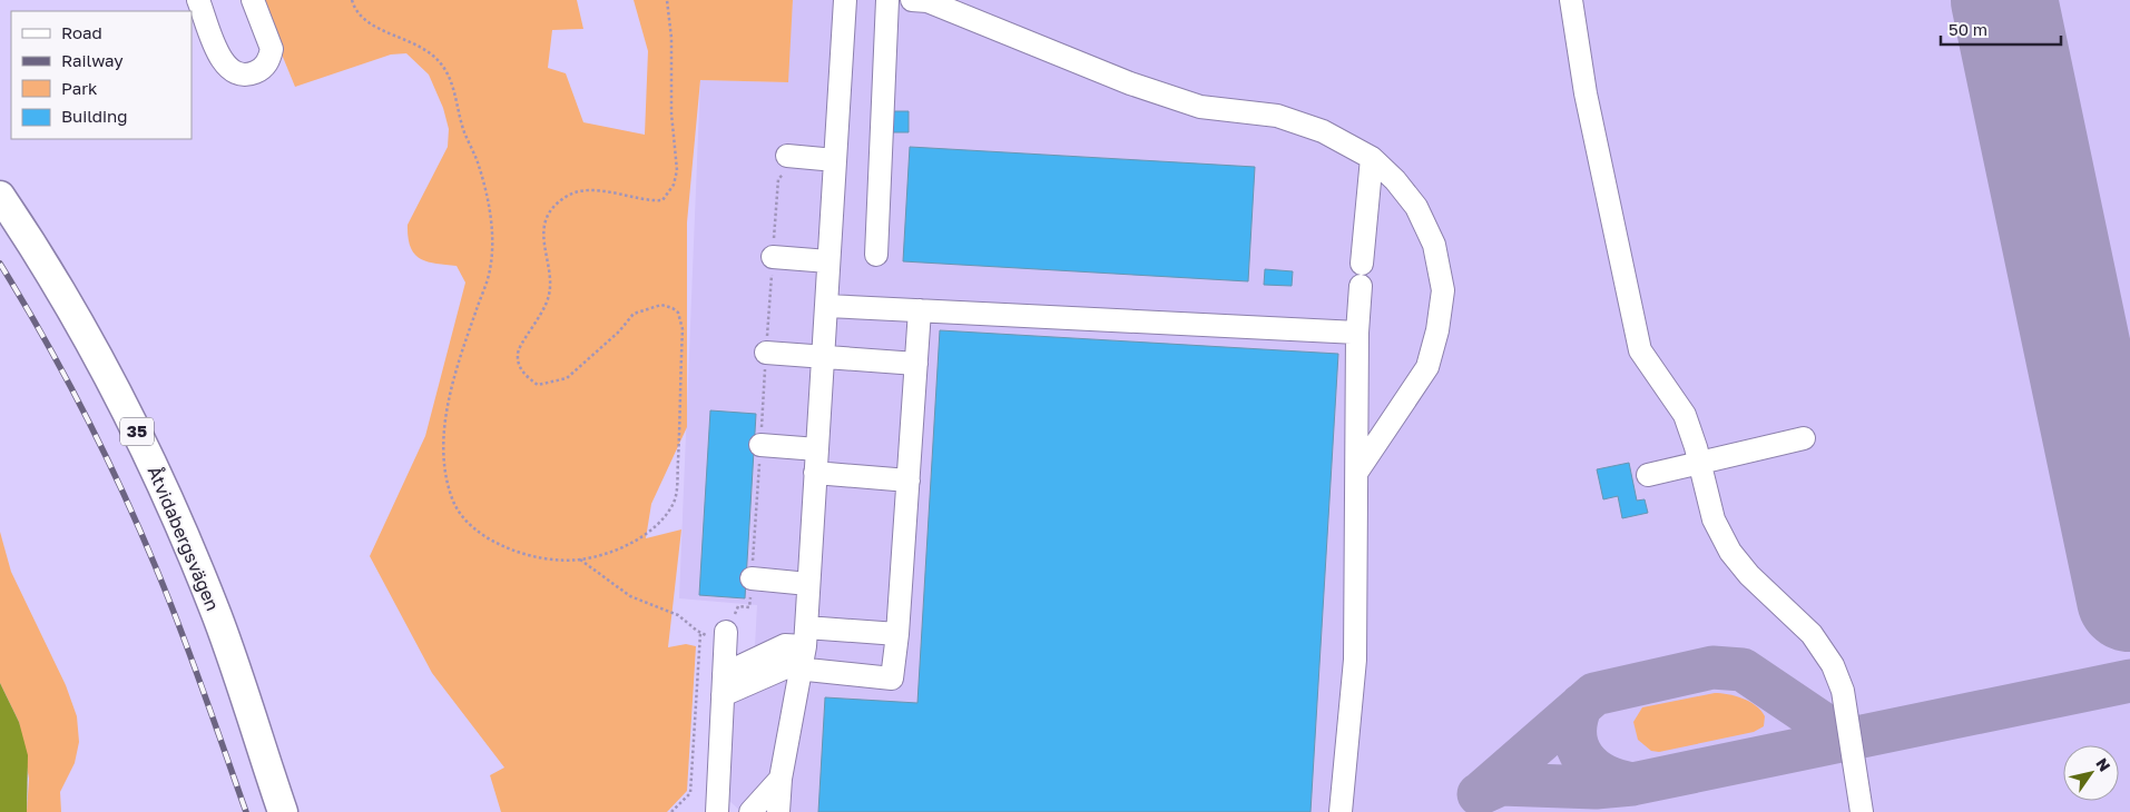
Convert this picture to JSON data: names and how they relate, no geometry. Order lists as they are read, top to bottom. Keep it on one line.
{"streets":{"main road":["35","Åtvidabergsvägen"]},"legend":["Road","Railway","Park","Building"],"scale_bar":"50 m","north":"top right"}
